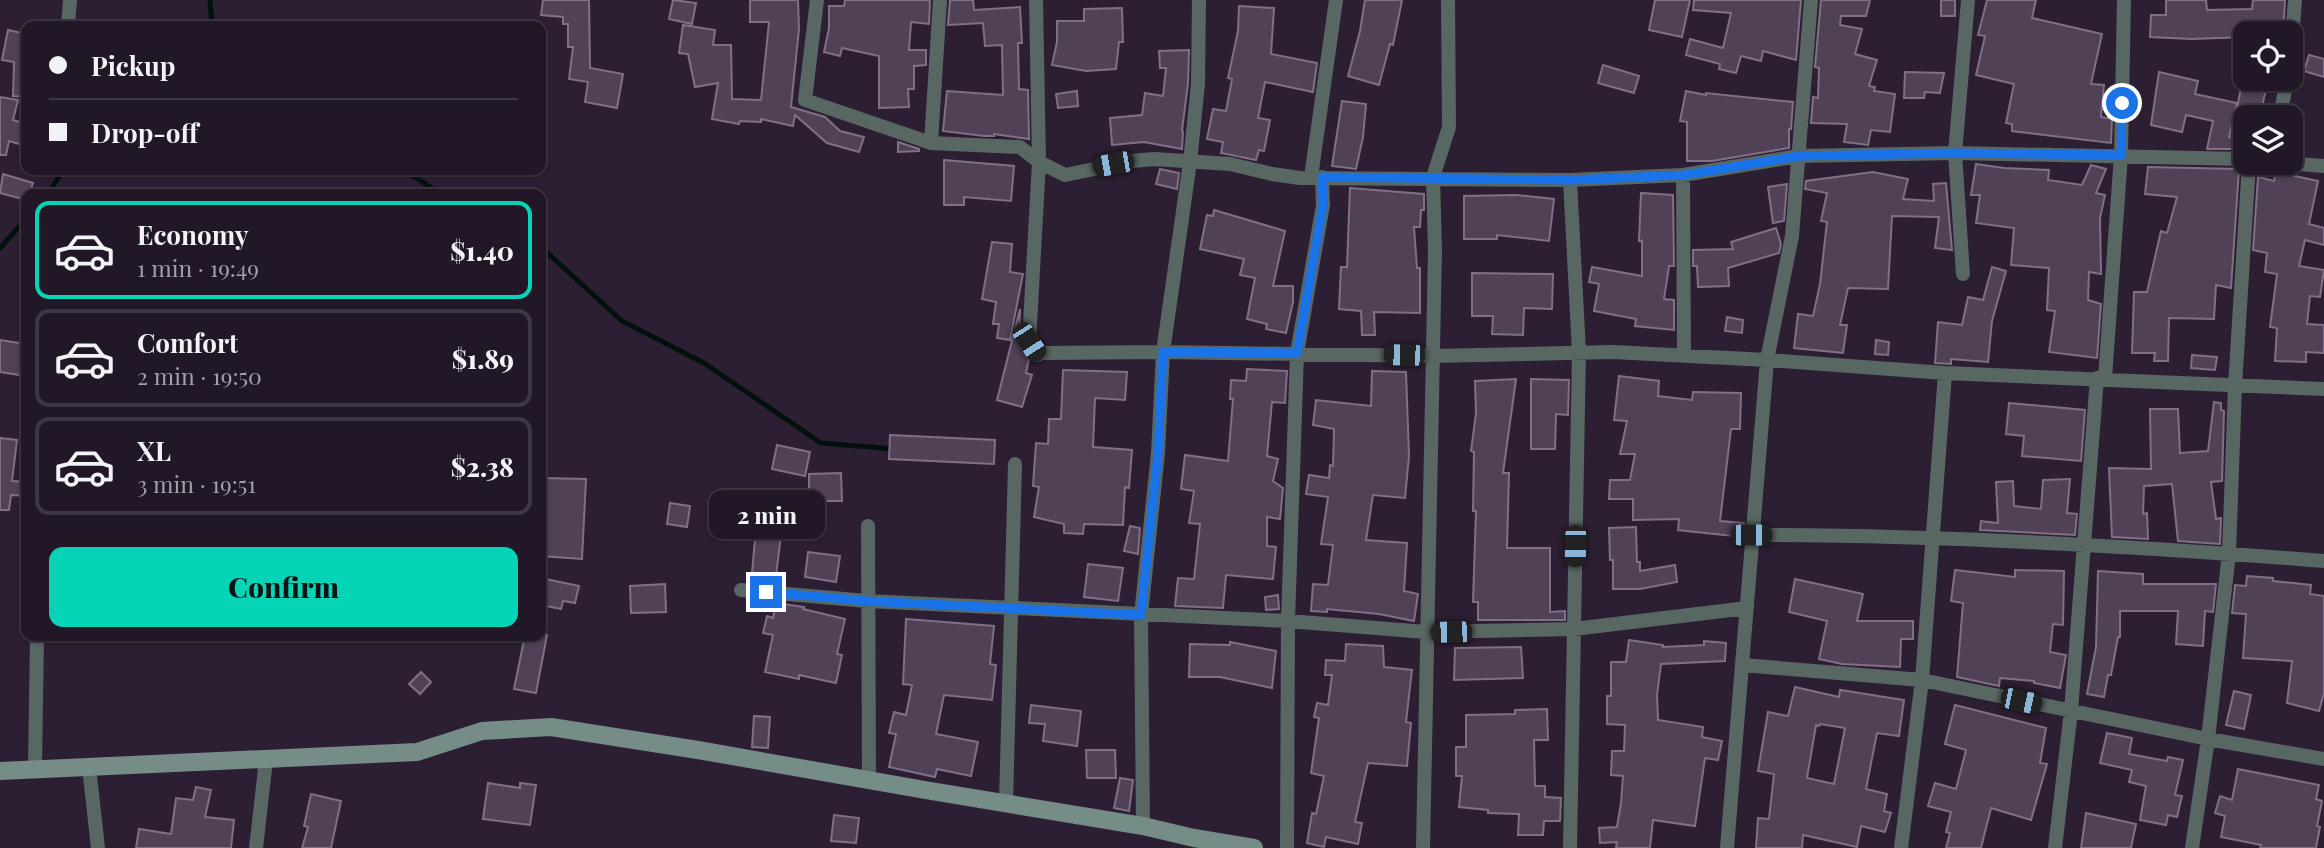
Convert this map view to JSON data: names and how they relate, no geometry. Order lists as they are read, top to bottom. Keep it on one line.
{"page":{"banner":["Pickup","Drop-off"],"list":[{"name":"Economy","note":"1 min · 19:49","value":"$1.40"},{"name":"Comfort","note":"2 min · 19:50","value":"$1.89"},{"name":"XL","note":"3 min · 19:51","value":"$2.38"}],"bubble":"2 min","buttons":"Confirm"}}
